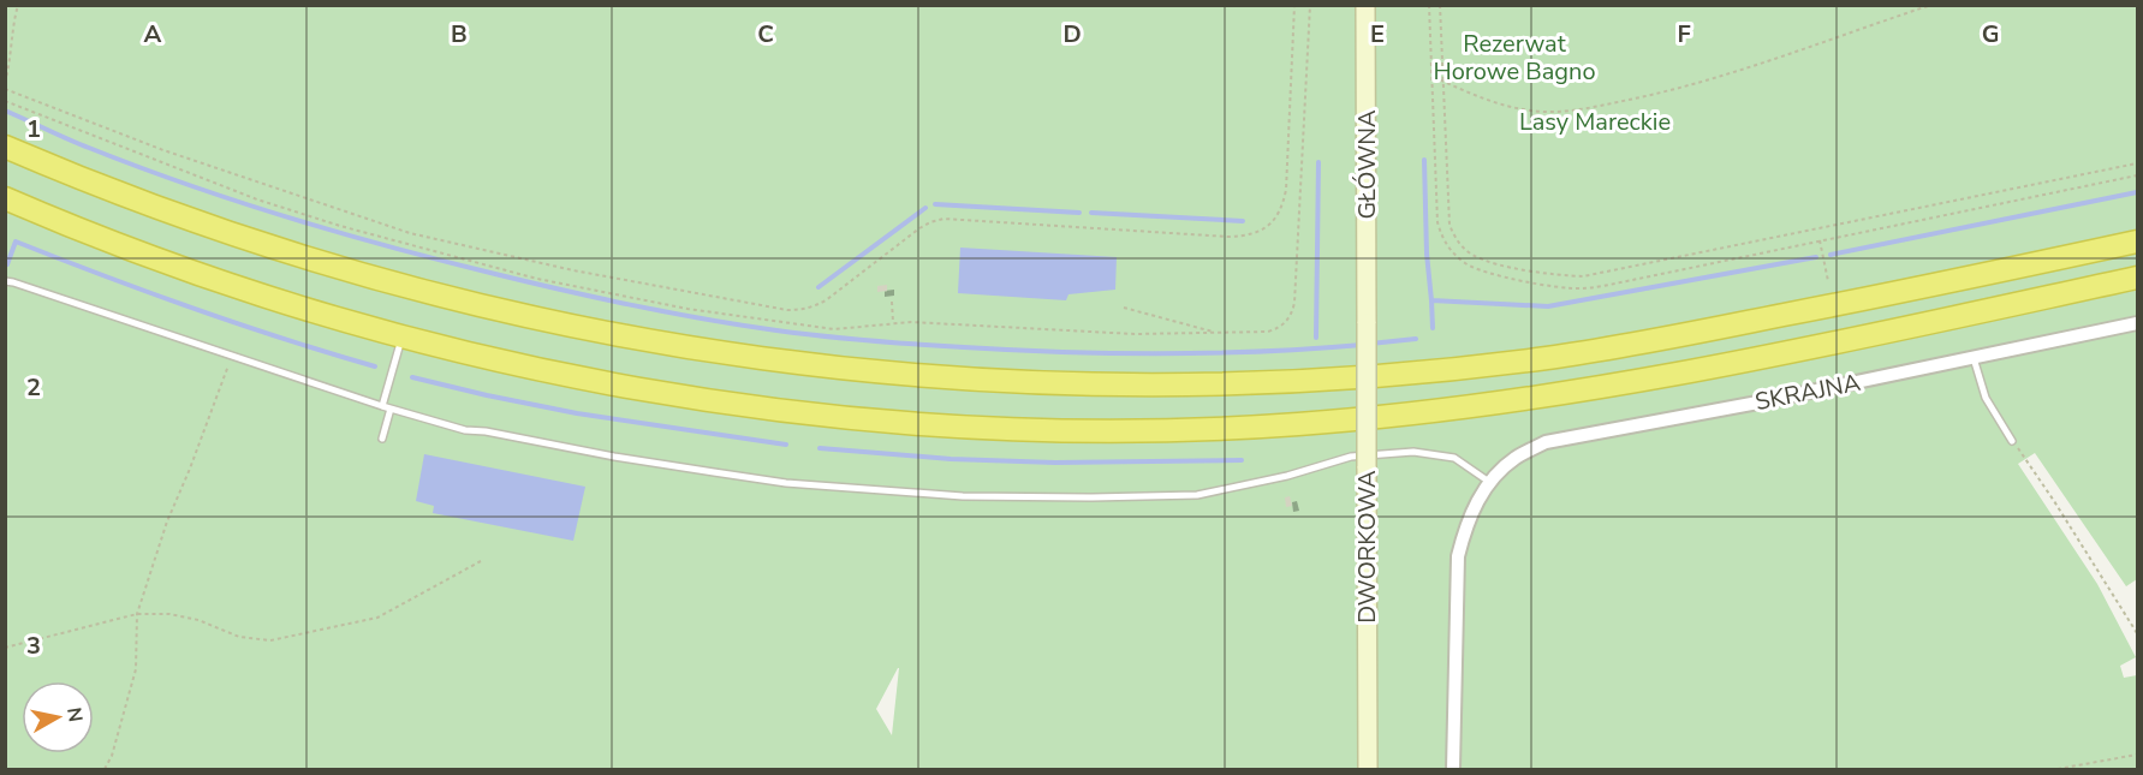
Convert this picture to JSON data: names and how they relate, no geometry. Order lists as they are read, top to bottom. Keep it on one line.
{"streets":{"street":["GŁÓWNA","SKRAJNA","DWORKOWA"]},"crossings":[["GŁÓWNA","DWORKOWA"]],"parks":["Rezerwat Horowe Bagno","Lasy Mareckie"],"north":"right","grid":{"columns":["A","B","C","D","E","F","G"],"rows":["1","2","3"]}}
